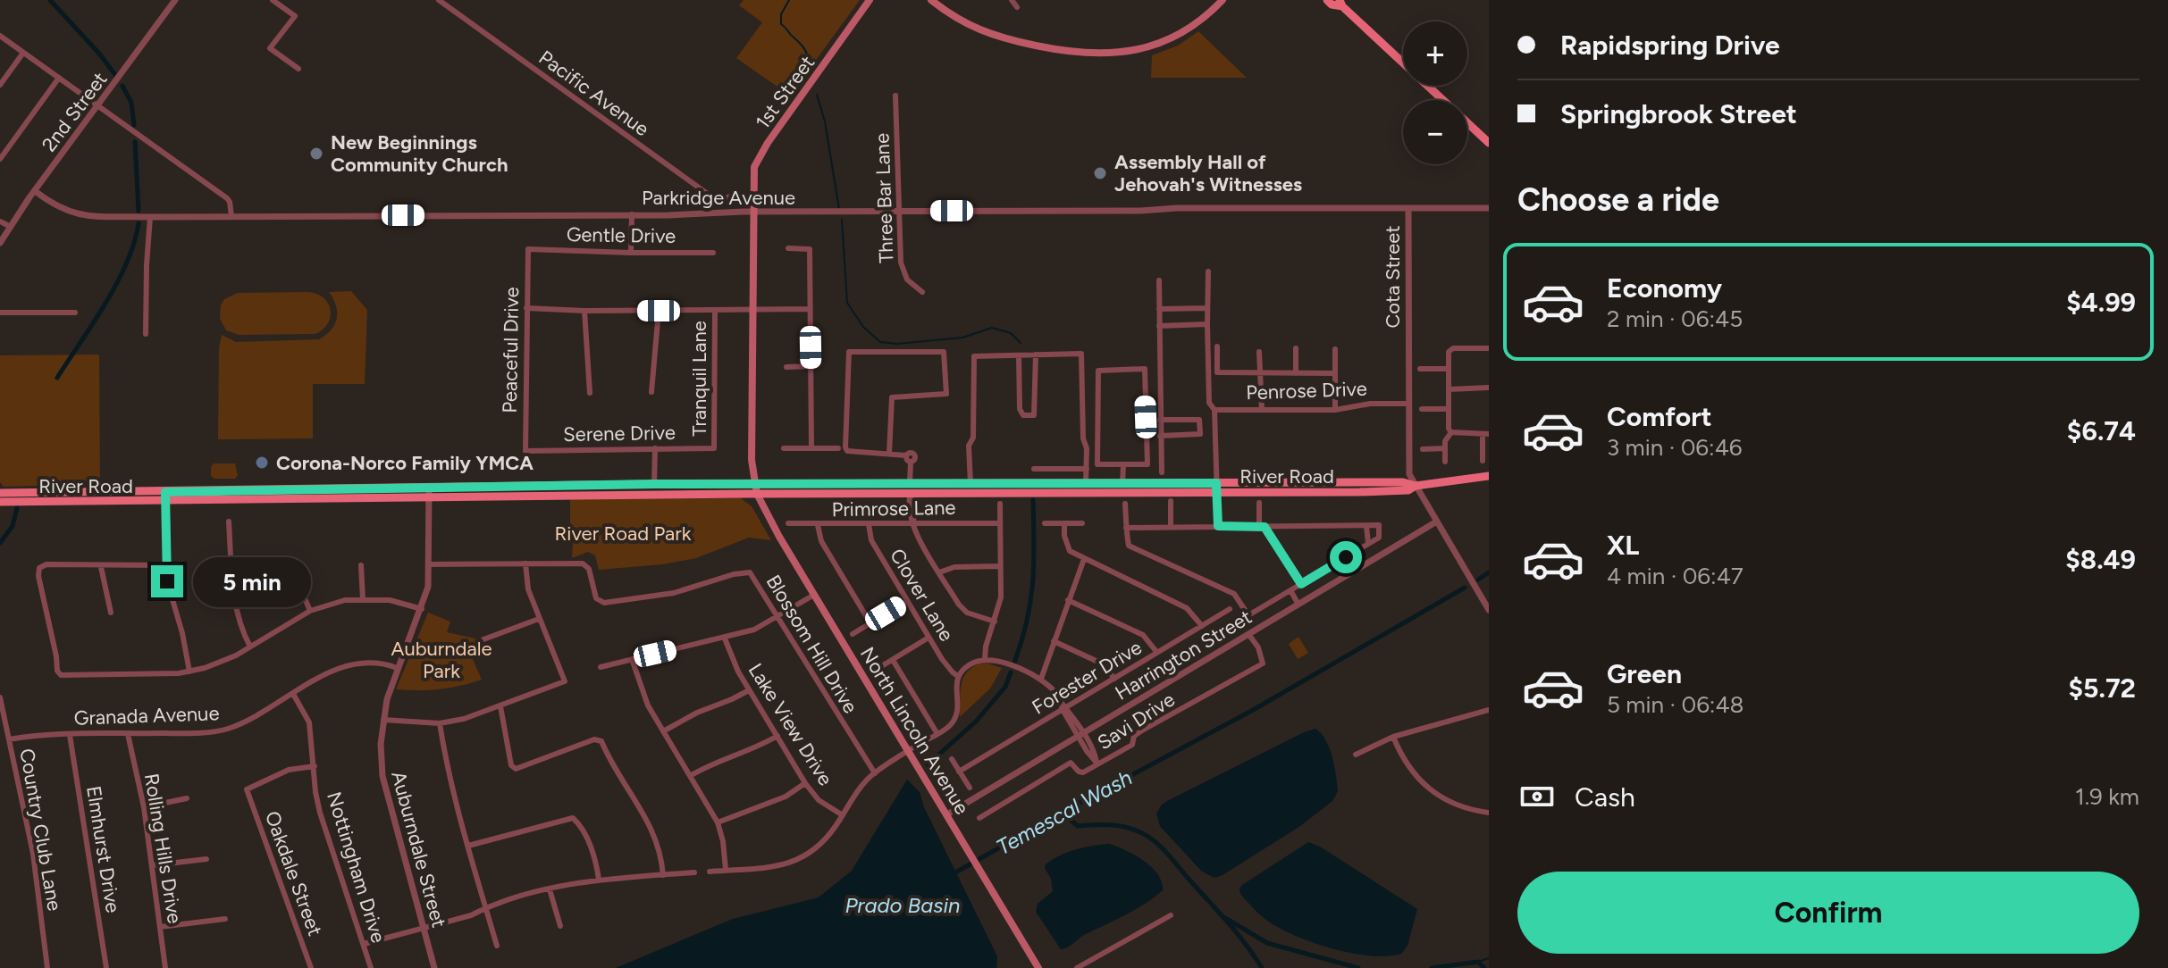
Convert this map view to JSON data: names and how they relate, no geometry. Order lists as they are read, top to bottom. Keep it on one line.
{"streets":{"main road":["1st Street","River Road","North Lincoln Avenue"],"street":["Pacific Avenue","2nd Street","Parkridge Avenue","Three Bar Lane","Gentle Drive","Cota Street","Peaceful Drive","Tranquil Lane","Penrose Drive","Serene Drive","Primrose Lane","Clover Lane","Blossom Hill Drive","Harrington Street","Forester Drive","Granada Avenue","Savi Drive","Lake View Drive","Country Club Lane","Rolling Hills Drive","Elmhurst Drive","Auburndale Street","Nottingham Drive","Oakdale Street"]},"crossings":[["1st Street","Parkridge Avenue"],["1st Street","North Lincoln Avenue"],["2nd Street","Parkridge Avenue"],["Parkridge Avenue","Three Bar Lane"],["Parkridge Avenue","Cota Street"],["Parkridge Avenue","North Lincoln Avenue"],["Gentle Drive","Peaceful Drive"],["Cota Street","Penrose Drive"],["Cota Street","River Road"],["Cota Street","Harrington Street"],["Peaceful Drive","Serene Drive"],["Tranquil Lane","Serene Drive"],["River Road","North Lincoln Avenue"],["River Road","Auburndale Street"],["Primrose Lane","Clover Lane"],["Blossom Hill Drive","Auburndale Street"],["Harrington Street","Savi Drive"],["Harrington Street","North Lincoln Avenue"],["Granada Avenue","Country Club Lane"],["Granada Avenue","Rolling Hills Drive"],["Granada Avenue","Elmhurst Drive"],["Granada Avenue","Auburndale Street"],["Granada Avenue","Nottingham Drive"],["Nottingham Drive","Oakdale Street"]],"water":["Temescal Wash","Prado Basin"],"parks":["River Road Park","Auburndale Park"],"places":["New Beginnings Community Church","Assembly Hall of Jehovah's Witnesses","Corona-Norco Family YMCA"],"page":{"banner":["Rapidspring Drive","Springbrook Street"],"map_buttons":["+","−"],"heading":"Choose a ride","list":[{"name":"Economy","note":"2 min · 06:45","value":"$4.99"},{"name":"Comfort","note":"3 min · 06:46","value":"$6.74"},{"name":"XL","note":"4 min · 06:47","value":"$8.49"},{"name":"Green","note":"5 min · 06:48","value":"$5.72"}],"bubble":"5 min","pay":["Cash","1.9 km"],"buttons":"Confirm"}}
